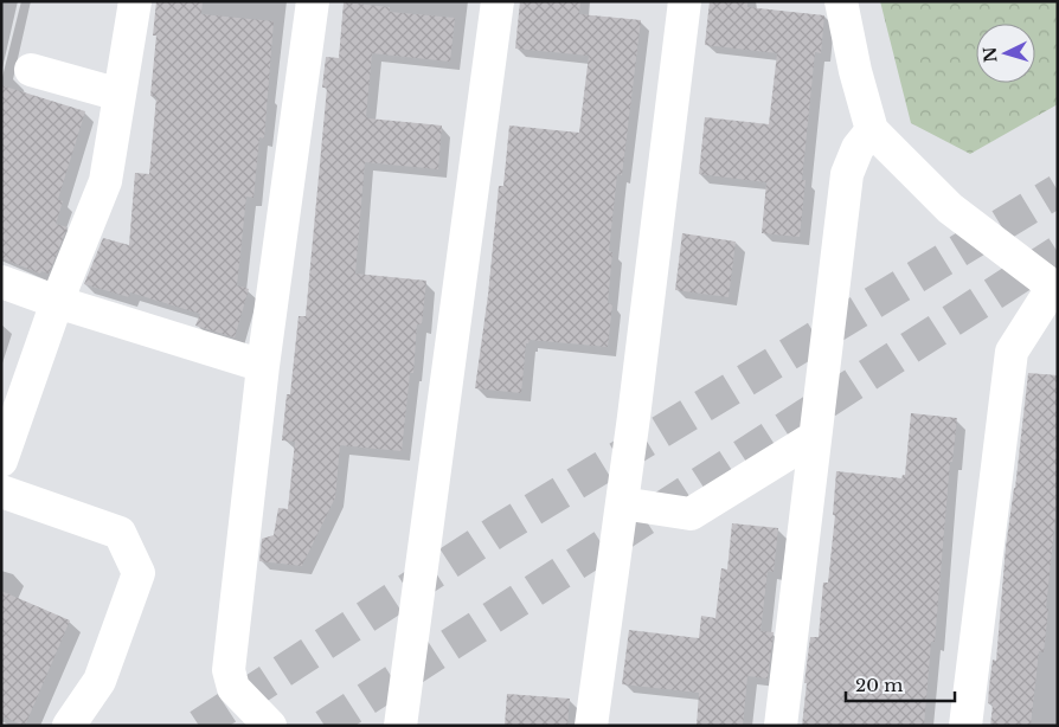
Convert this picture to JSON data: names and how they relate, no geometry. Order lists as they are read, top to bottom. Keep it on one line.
{"scale_bar":"20 m","north":"left"}
